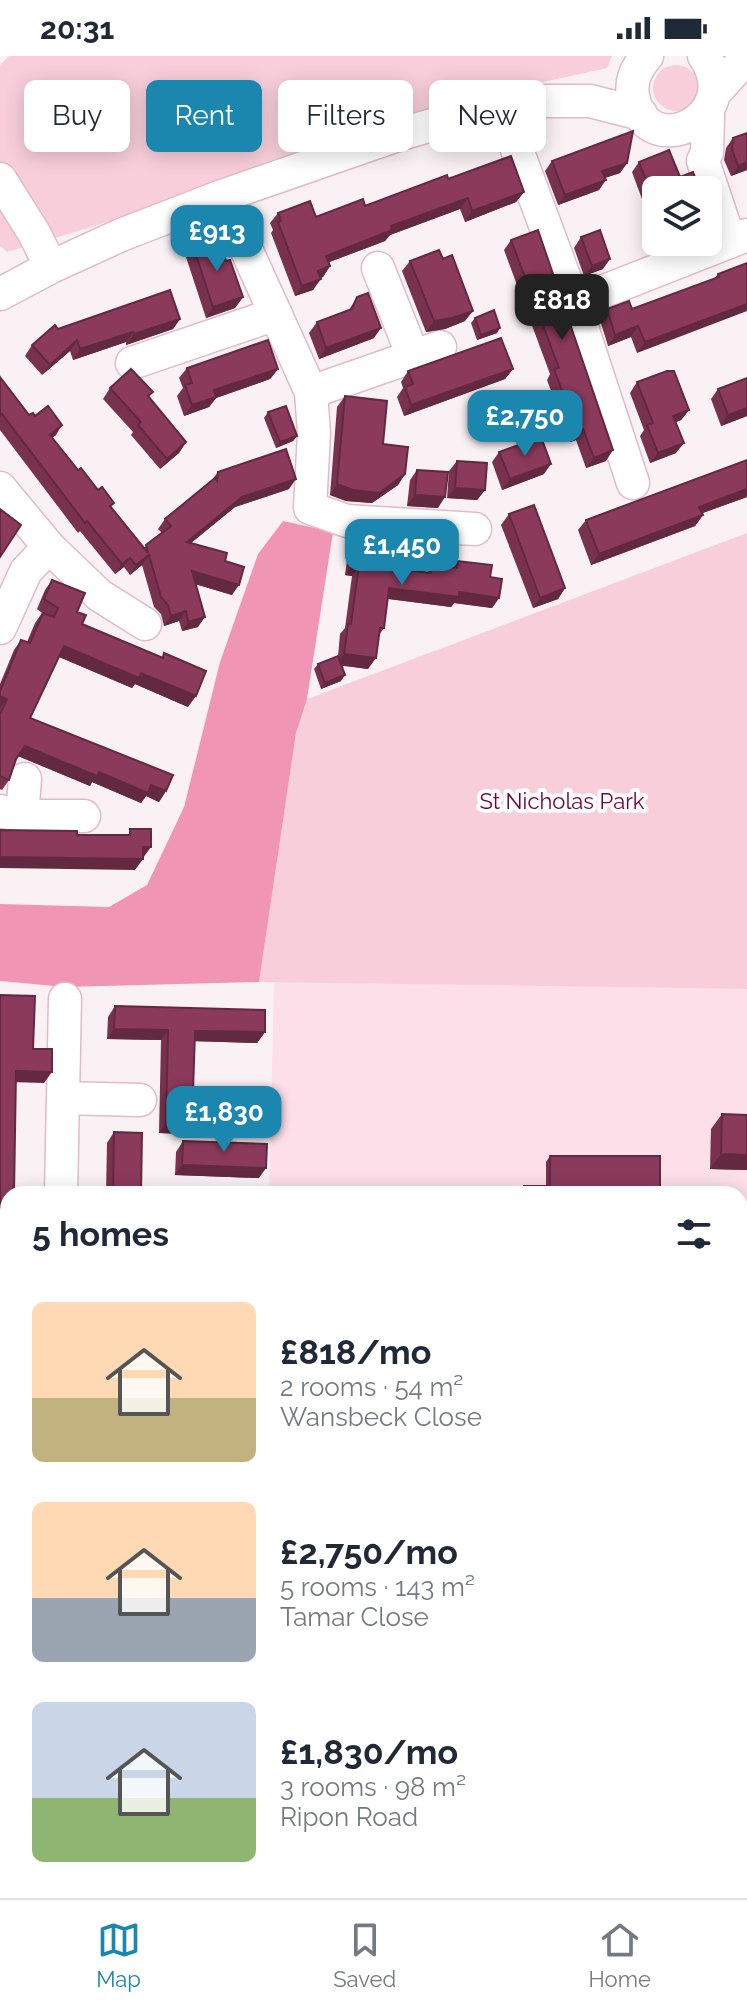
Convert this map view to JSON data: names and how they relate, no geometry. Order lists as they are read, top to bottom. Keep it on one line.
{"parks":["St Nicholas Park"],"page":{"status":"20:31","chip":["Buy","Rent","Filters","New"],"price":["£913","£818","£2,750","£1,450","£1,830"],"heading":"5 homes","list":[{"name":"£818/mo","note":"2 rooms · 54 m² · Wansbeck Close"},{"name":"£2,750/mo","note":"5 rooms · 143 m² · Tamar Close"},{"name":"£1,830/mo","note":"3 rooms · 98 m² · Ripon Road"}],"tabs":["Map","Saved","Home"]}}
